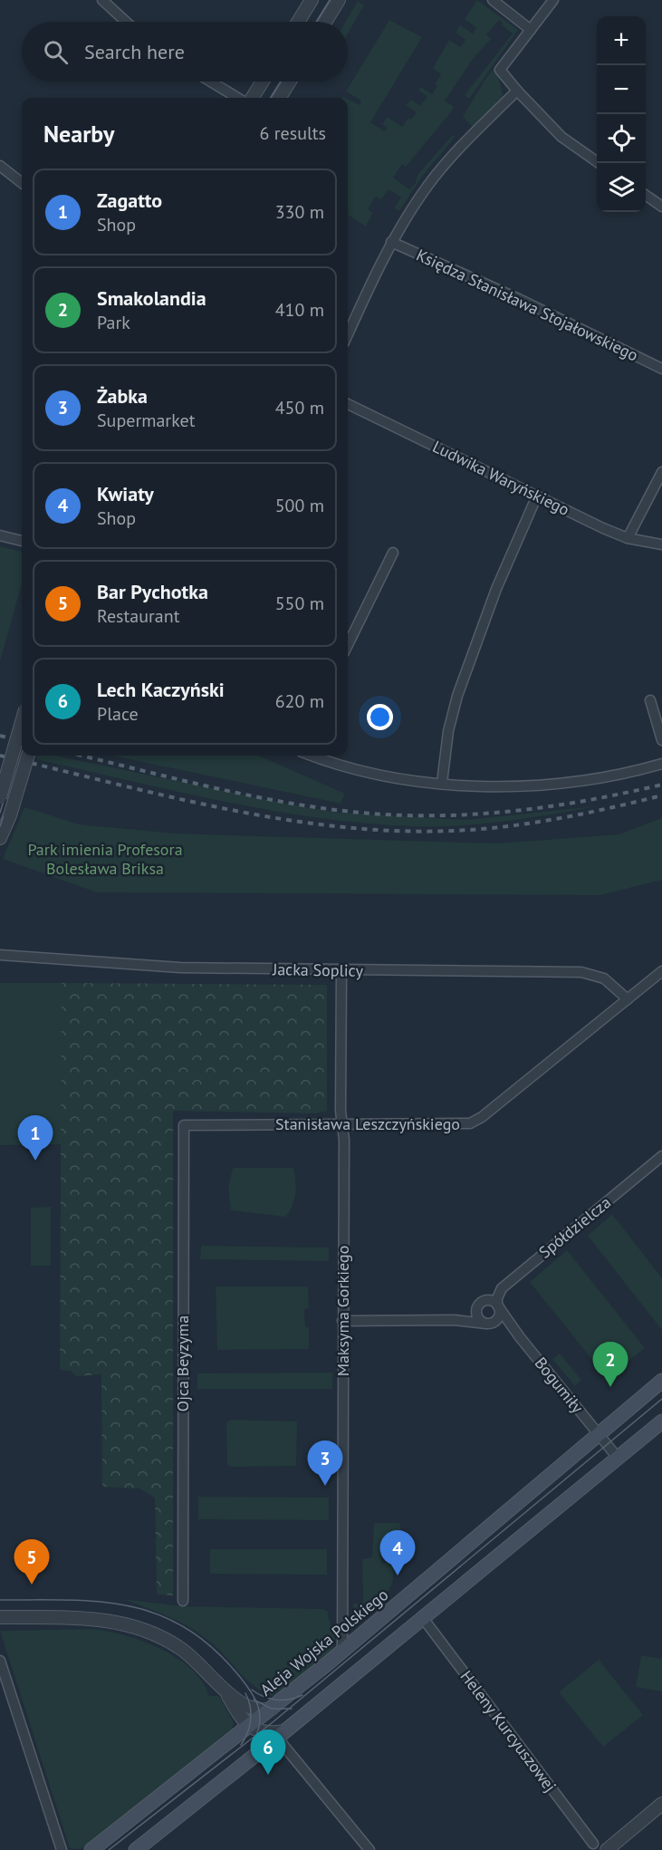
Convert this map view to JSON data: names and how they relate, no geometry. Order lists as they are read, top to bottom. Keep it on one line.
{"streets":{"main road":["Aleja Wojska Polskiego"],"street":["Księdza Stanisława Stojałowskiego","Ludwika Waryńskiego","Jacka Soplicy","Stanisława Leszczyńskiego","Spółdzielcza","Maksyma Gorkiego","Ojca Beyzyma","Bogumiły","Heleny Kurcyuszowej"]},"crossings":[["Jacka Soplicy","Stanisława Leszczyńskiego"],["Jacka Soplicy","Maksyma Gorkiego"],["Stanisława Leszczyńskiego","Maksyma Gorkiego"],["Stanisława Leszczyńskiego","Ojca Beyzyma"],["Spółdzielcza","Bogumiły"],["Maksyma Gorkiego","Bogumiły"],["Maksyma Gorkiego","Aleja Wojska Polskiego"],["Bogumiły","Aleja Wojska Polskiego"]],"parks":["Park imienia Profesora Bolesława Briksa"],"page":{"map_buttons":["+","−"],"search":"Search here","heading":["Nearby","6 results"],"list":[{"mark":"1","name":"Zagatto","note":"Shop","value":"330 m"},{"mark":"2","name":"Smakolandia","note":"Park","value":"410 m"},{"mark":"3","name":"Żabka","note":"Supermarket","value":"450 m"},{"mark":"4","name":"Kwiaty","note":"Shop","value":"500 m"},{"mark":"5","name":"Bar Pychotka","note":"Restaurant","value":"550 m"},{"mark":"6","name":"Lech Kaczyński","note":"Place","value":"620 m"}],"pins":["1","2","3","4","5","6"]}}
